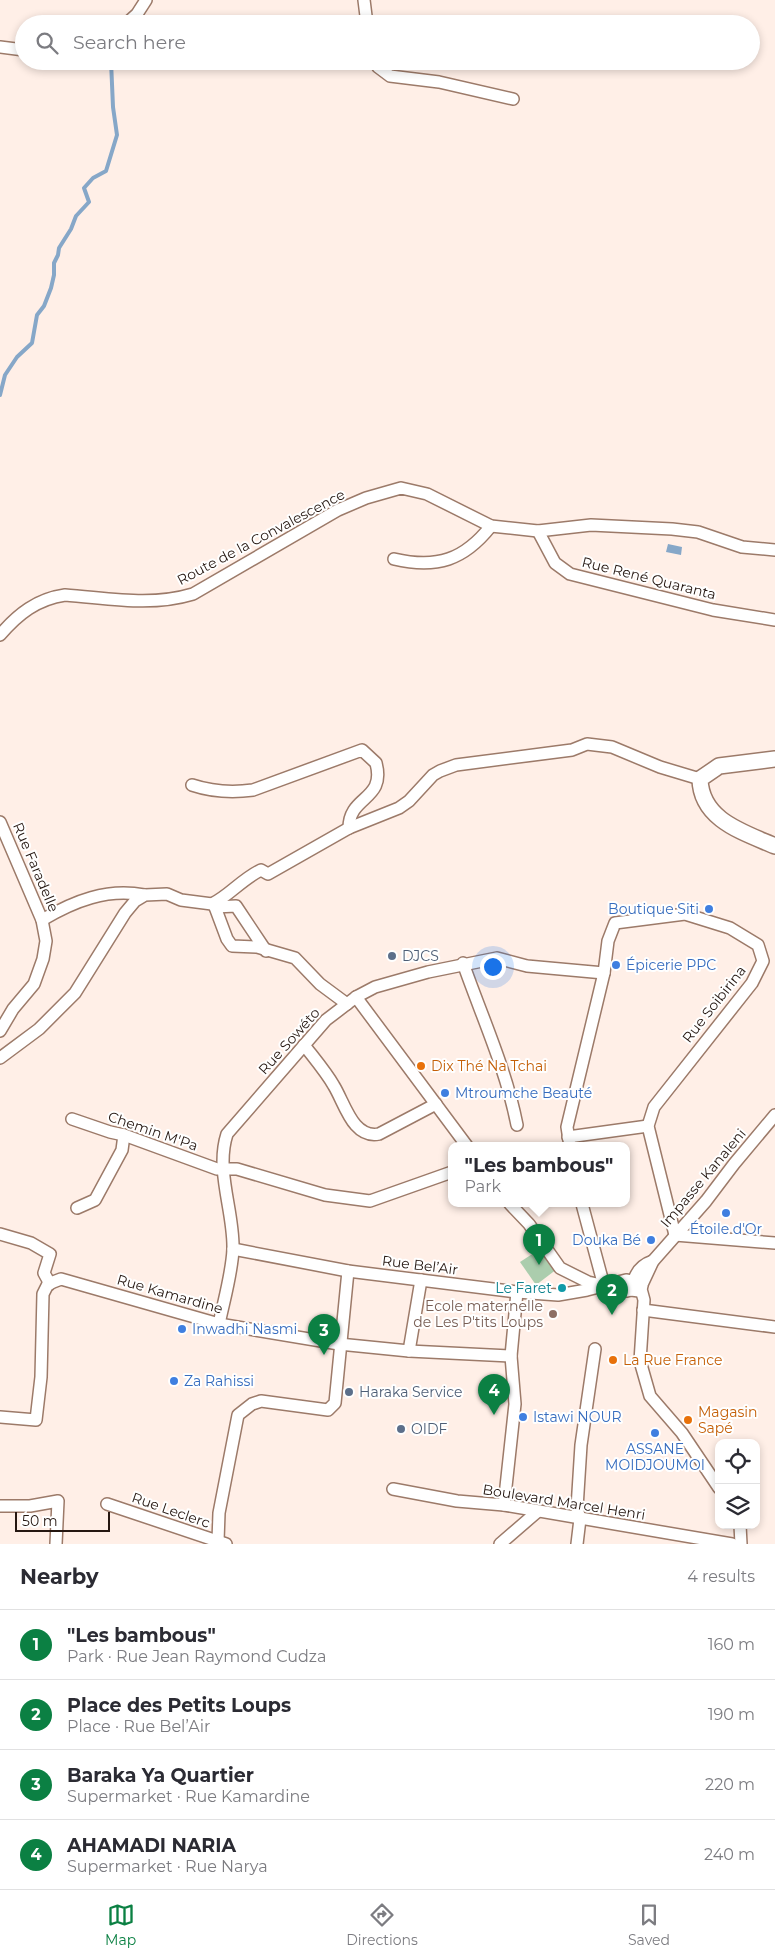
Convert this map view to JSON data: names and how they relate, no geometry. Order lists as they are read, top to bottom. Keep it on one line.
{"streets":{"street":["Route de la Convalescence","Rue René Quaranta","Rue Faradelle","Rue Soibirina","Rue Sowéto","Chemin M'Pa","Impasse Kanaleni","Rue Bel’Air","Rue Kamardine","Boulevard Marcel Henri","Rue Leclerc"]},"crossings":[["Route de la Convalescence","Rue René Quaranta"],["Rue Soibirina","Rue Sowéto"],["Rue Sowéto","Chemin M'Pa"],["Rue Sowéto","Rue Bel’Air"],["Rue Sowéto","Rue Kamardine"],["Impasse Kanaleni","Rue Bel’Air"]],"places":["Boutique Siti","DJCS","Épicerie PPC","Dix Thé Na Tchai","Mtroumche Beauté","Étoile d'Or","Douka Bé","Le Faret","Ecole maternelle de Les P'tits Loups","Inwadhi Nasmi","La Rue France","Za Rahissi","Haraka Service","Istawi NOUR","Magasin Sapé","OIDF","ASSANE MOIDJOUMOI"],"scale_bar":"50 m","page":{"search":"Search here","popup":["\"Les bambous\"","Park"],"pins":["1","2","3","4"],"scale":"50 m","heading":["Nearby","4 results"],"list":[{"mark":"1","name":"\"Les bambous\"","note":"Park · Rue Jean Raymond Cudza","value":"160 m"},{"mark":"2","name":"Place des Petits Loups","note":"Place · Rue Bel’Air","value":"190 m"},{"mark":"3","name":"Baraka Ya Quartier","note":"Supermarket · Rue Kamardine","value":"220 m"},{"mark":"4","name":"AHAMADI NARIA","note":"Supermarket · Rue Narya","value":"240 m"}],"nav":["Map","Directions","Saved"]}}
